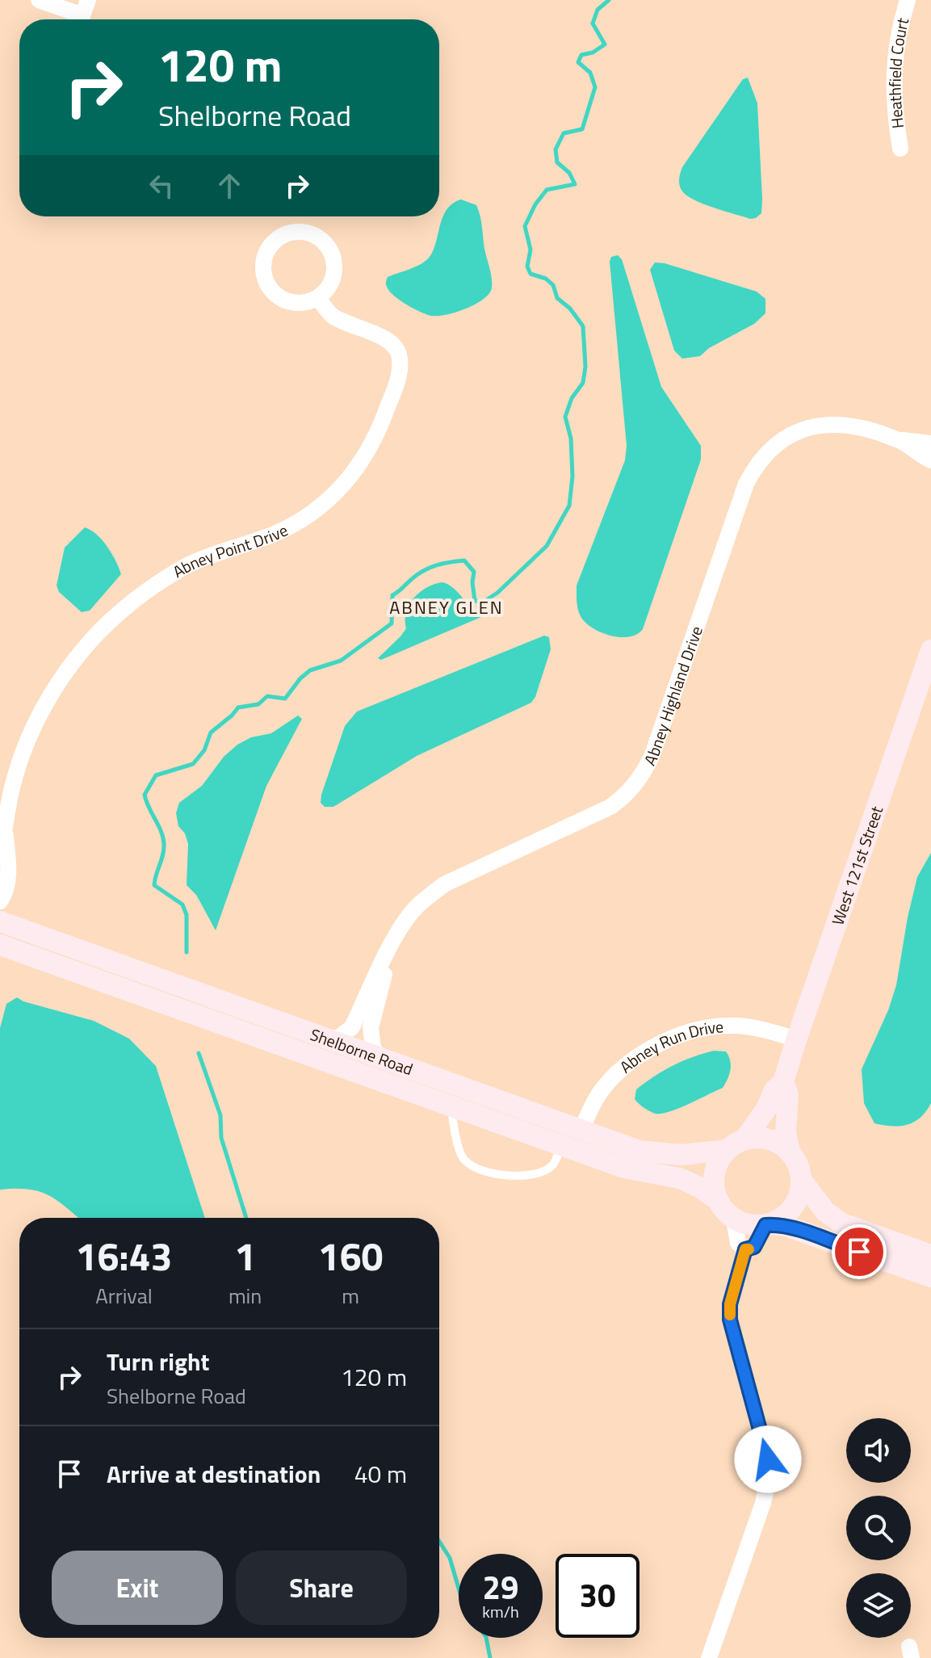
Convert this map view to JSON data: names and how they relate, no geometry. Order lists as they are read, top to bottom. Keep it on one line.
{"streets":{"street":["Heathfield Court","Abney Point Drive","Abney Highland Drive","West 121st Street","Abney Run Drive","Shelborne Road"]},"crossings":[["Abney Highland Drive","Shelborne Road"],["West 121st Street","Abney Run Drive"],["West 121st Street","Shelborne Road"],["Abney Run Drive","Shelborne Road"]],"districts":["ABNEY GLEN"],"page":{"turn":["120 m","Shelborne Road"],"eta":["16:43","Arrival","1","min","160","m"],"list":[{"name":"Turn right","note":"Shelborne Road","value":"120 m"},{"name":"Arrive at destination","value":"40 m"}],"buttons":["Exit","Share"],"speed":"29 km/h","limit":"30"}}
